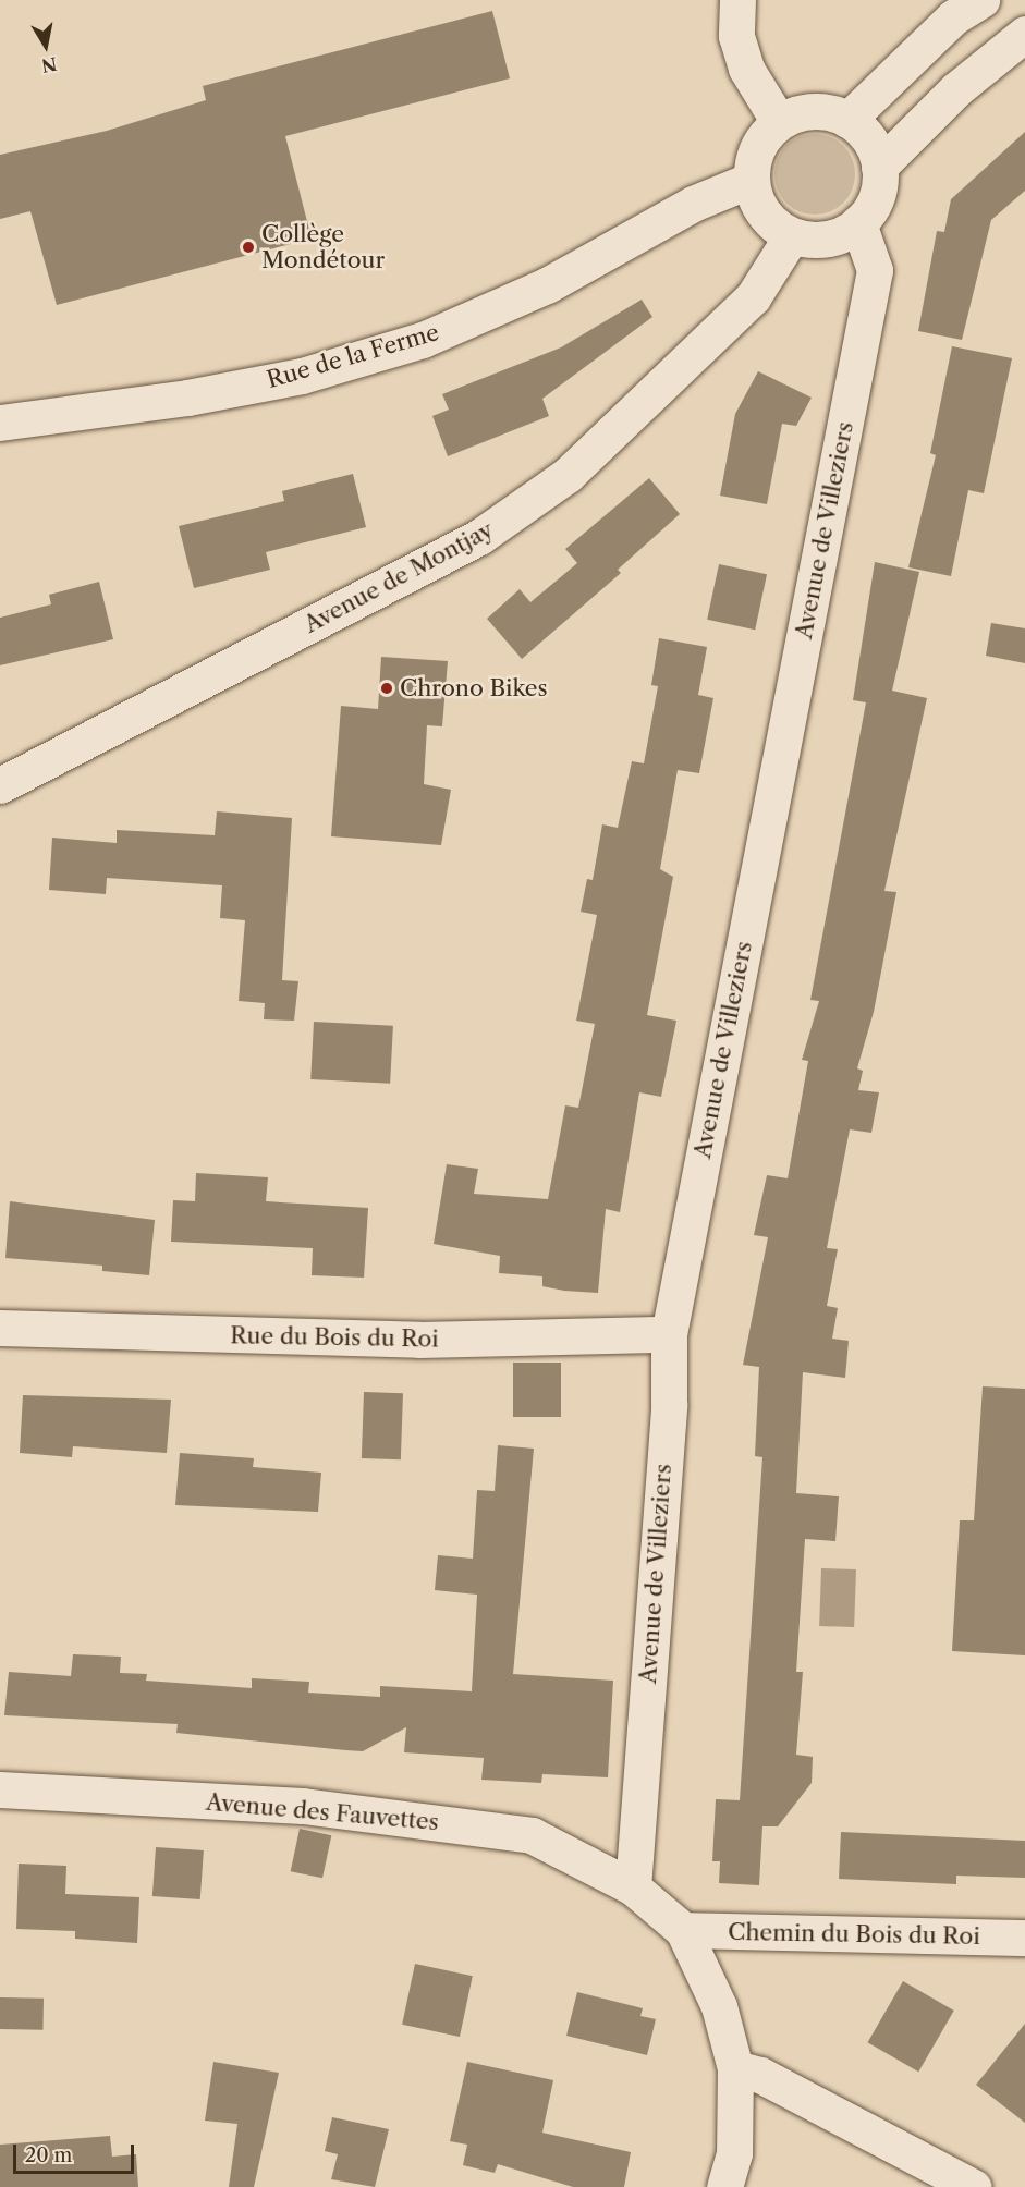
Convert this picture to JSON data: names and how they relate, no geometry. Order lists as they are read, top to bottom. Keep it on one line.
{"streets":{"street":["Rue de la Ferme","Avenue de Villeziers","Avenue de Montjay","Rue du Bois du Roi","Avenue des Fauvettes","Chemin du Bois du Roi"]},"crossings":[["Rue de la Ferme","Avenue de Villeziers"],["Rue de la Ferme","Avenue de Montjay"],["Avenue de Villeziers","Avenue de Montjay"],["Avenue de Villeziers","Rue du Bois du Roi"],["Avenue de Villeziers","Avenue des Fauvettes"],["Avenue des Fauvettes","Chemin du Bois du Roi"]],"places":["Collège Mondétour","Chrono Bikes"],"scale_bar":"20 m","north":"bottom"}
